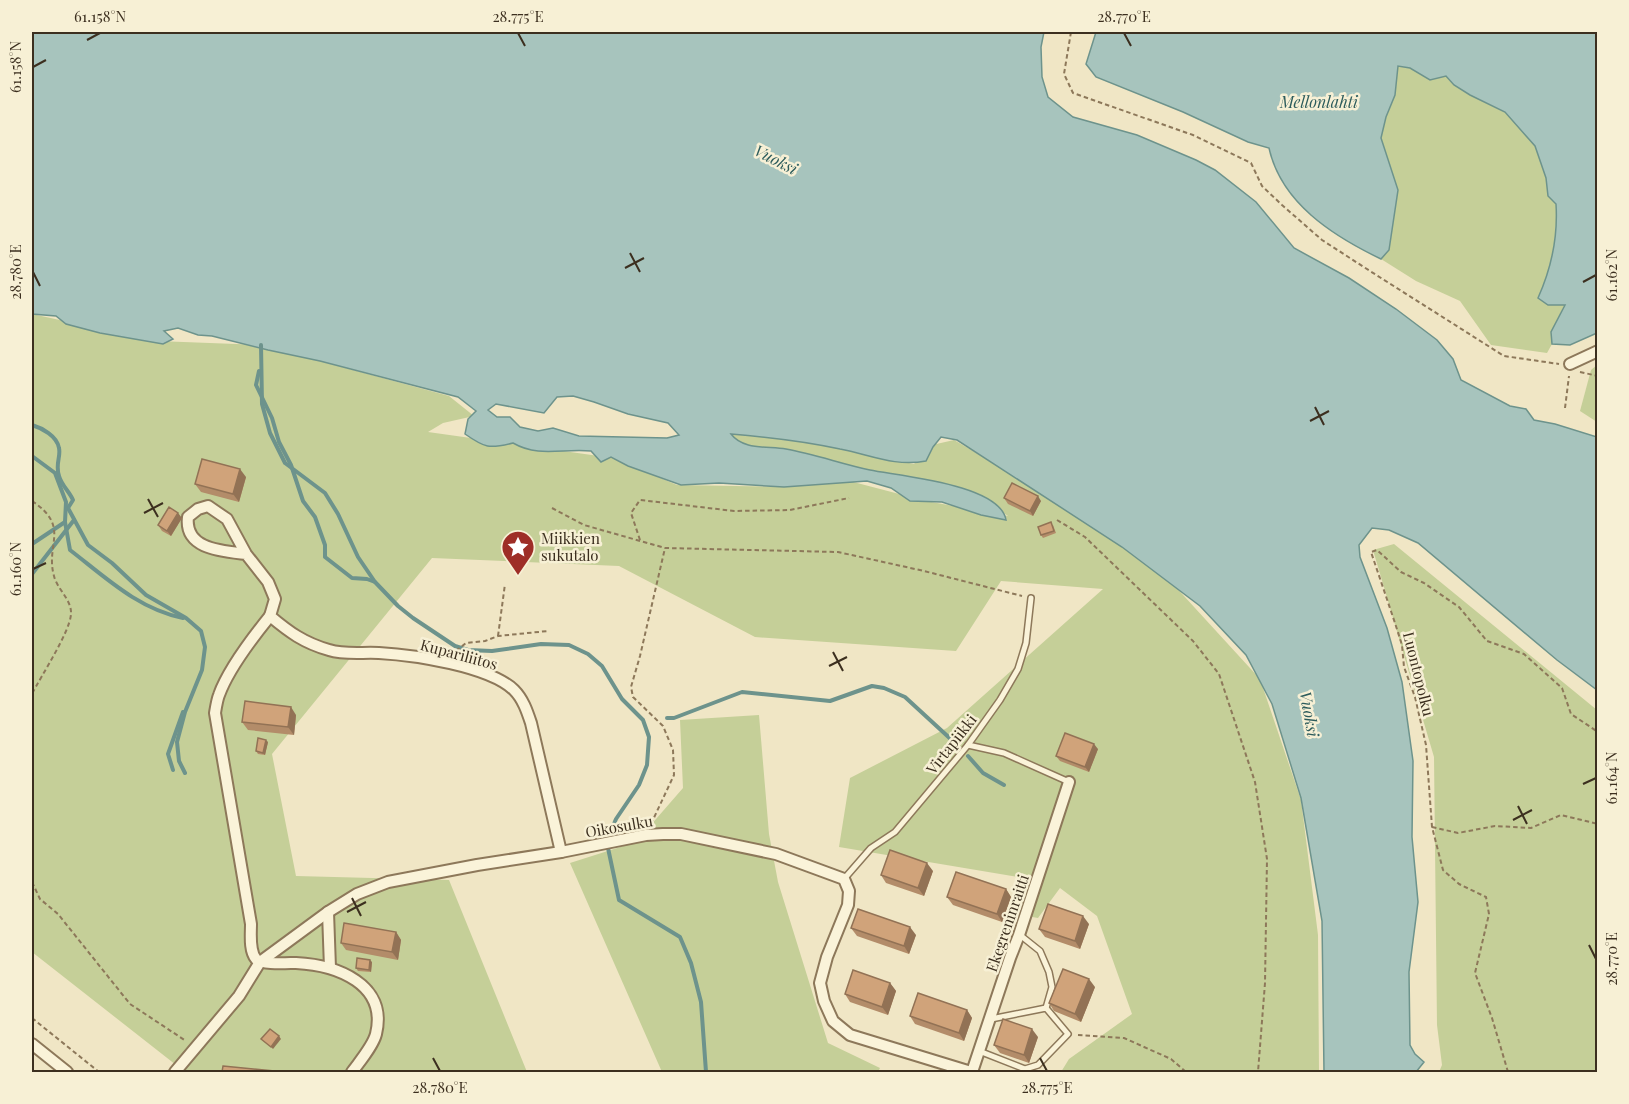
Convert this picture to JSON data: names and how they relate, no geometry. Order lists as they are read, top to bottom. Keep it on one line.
{"streets":{"street":["Kupariliitos","Oikosulku","Ekegreninraitti"],"lane":["Virtapiikki"],"path":["Luontopolku"]},"crossings":[["Kupariliitos","Oikosulku"],["Virtapiikki","Oikosulku"]],"water":["Mellonlahti","Vuoksi"],"places":{"place":["Miikkien sukutalo"]},"coordinates":["61.158°N","28.775°E","28.770°E","28.780°E","61.162°N","61.160°N","61.164°N"]}
